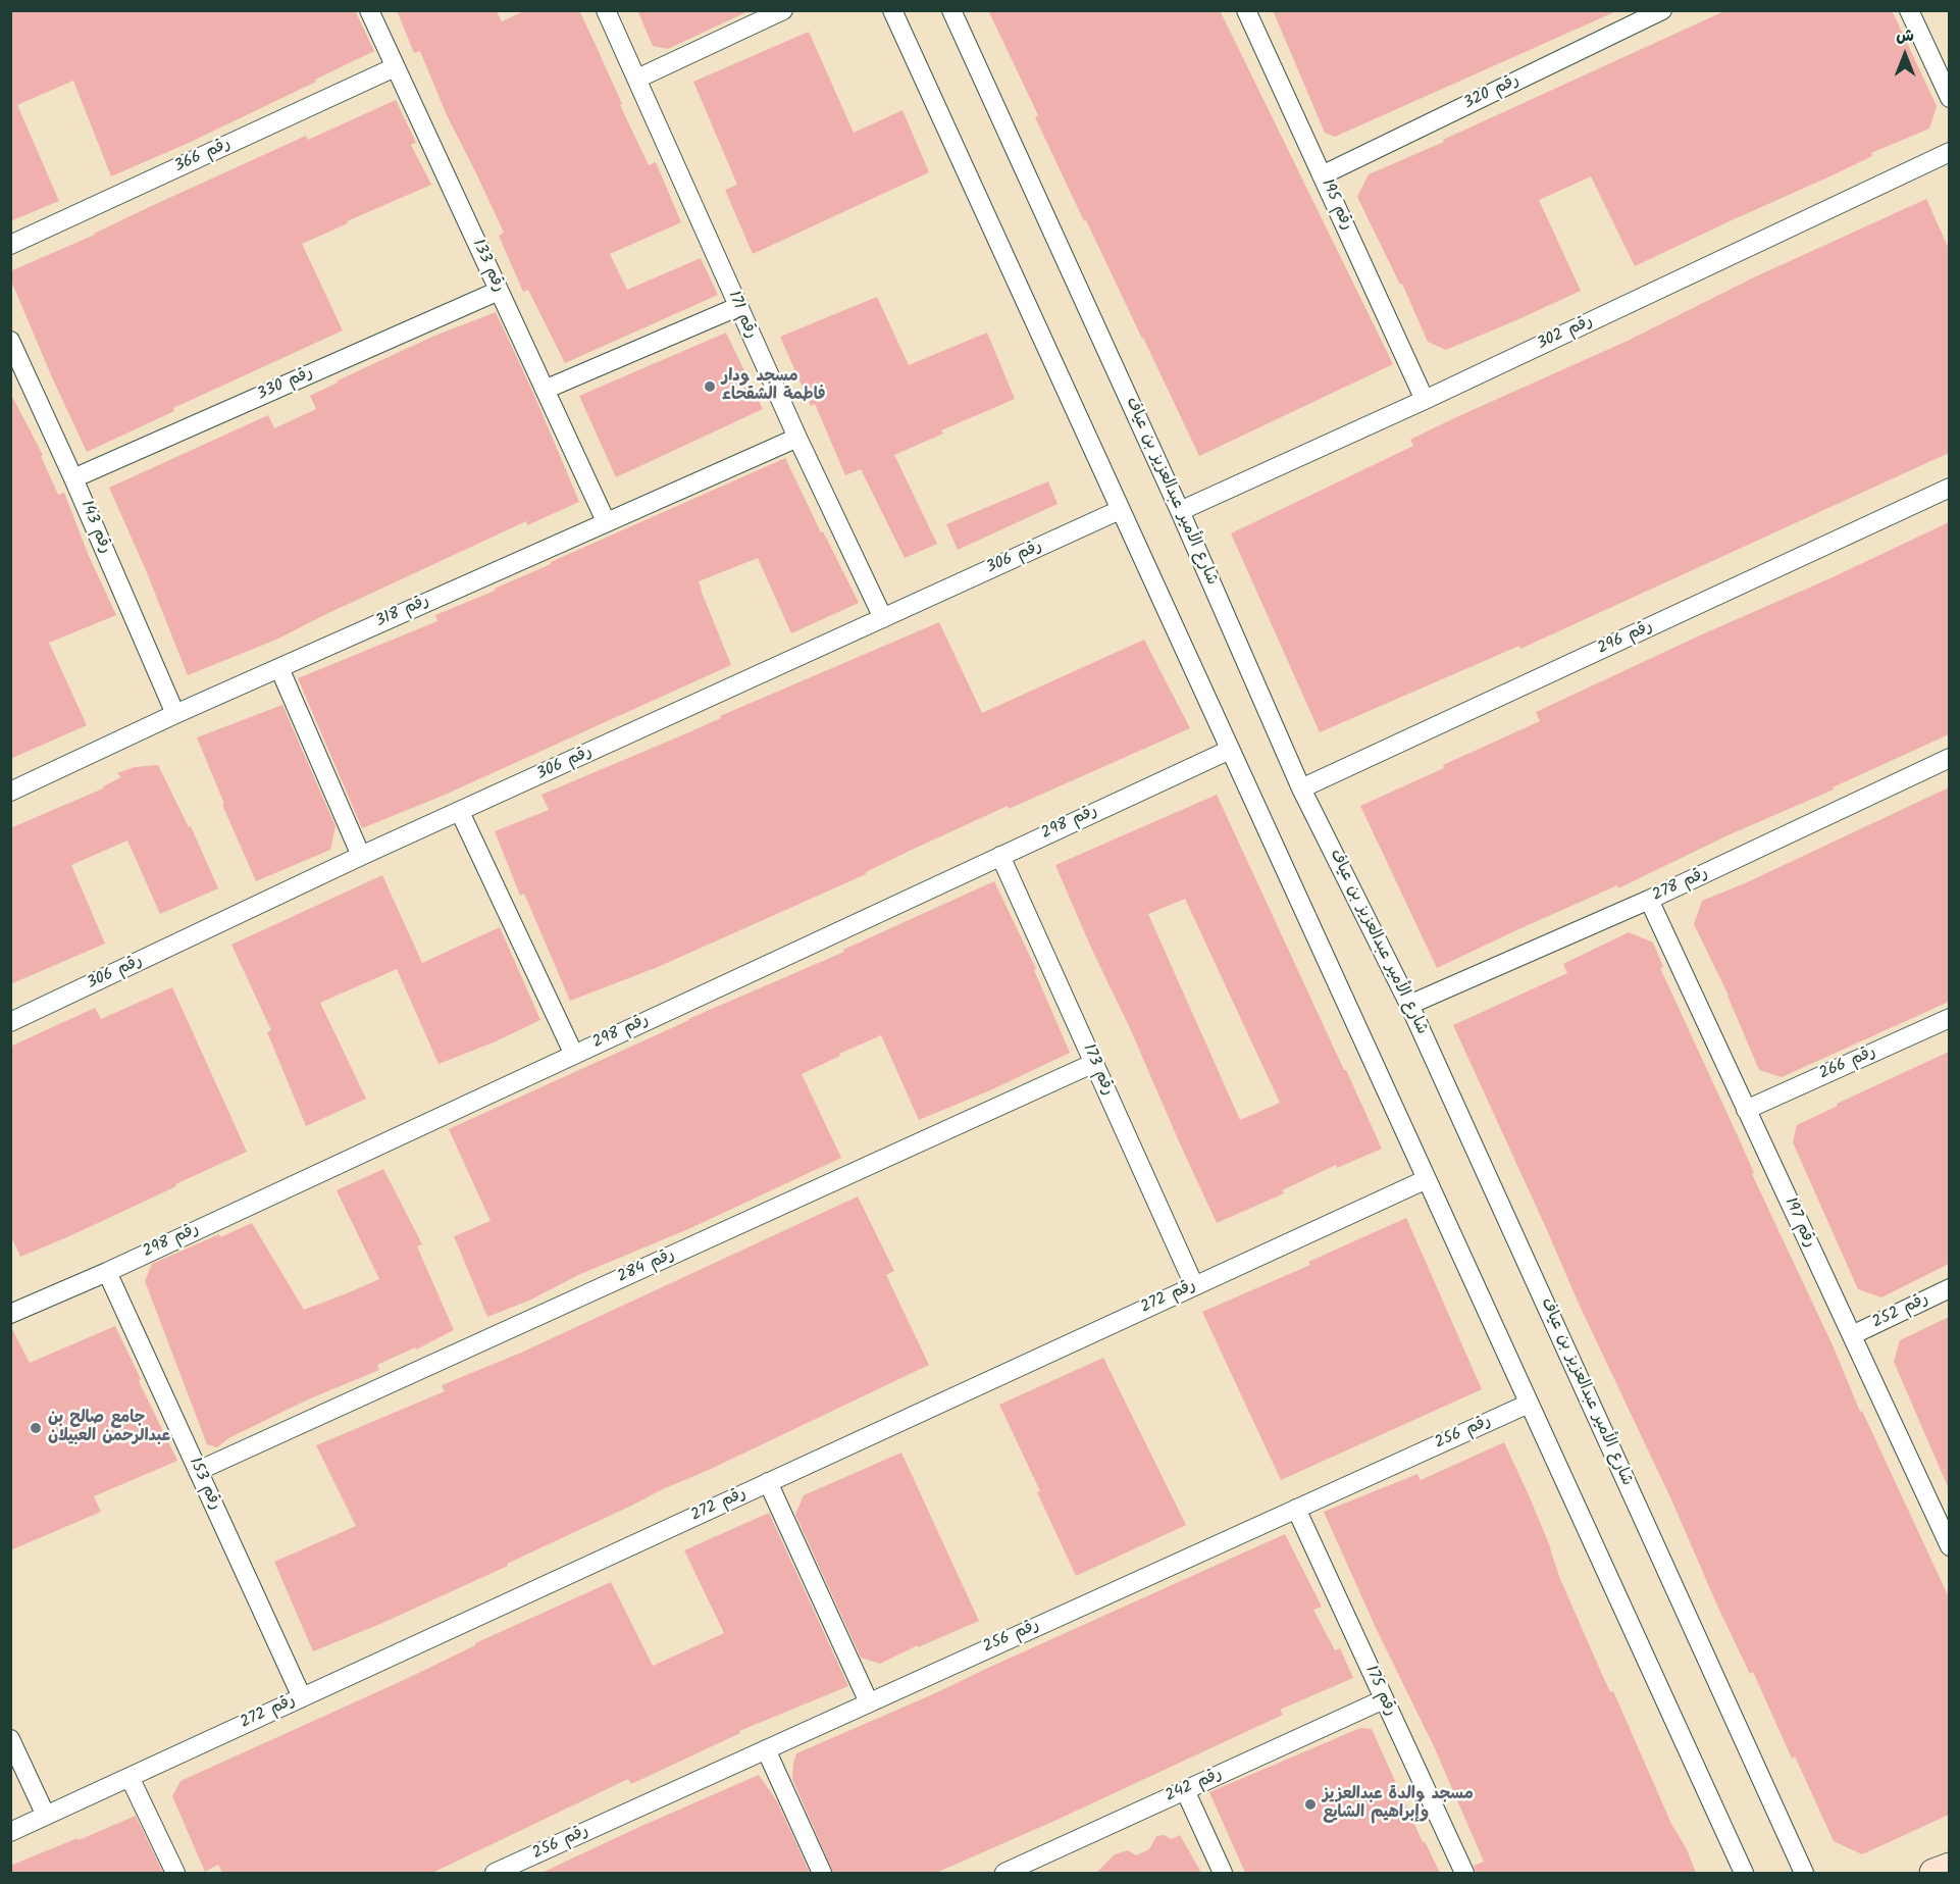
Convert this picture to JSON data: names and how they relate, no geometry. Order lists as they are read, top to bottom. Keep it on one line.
{"streets":{"street":["رقم 320","رقم 366","رقم 195","رقم 133","رقم 171","رقم 302","رقم 330","شارع الأمير عبدالعزيز بن عياف","رقم 143","رقم 306","رقم 318","رقم 296","رقم 298","رقم 278","رقم 266","رقم 173","رقم 197","رقم 284","رقم 272","رقم 252","رقم 256","رقم 153","رقم 175","رقم 242"]},"crossings":[["رقم 320","رقم 195"],["رقم 366","رقم 133"],["رقم 195","رقم 302"],["رقم 133","رقم 330"],["رقم 133","رقم 318"],["رقم 171","رقم 306"],["رقم 171","رقم 318"],["رقم 302","شارع الأمير عبدالعزيز بن عياف"],["رقم 330","رقم 143"],["شارع الأمير عبدالعزيز بن عياف","رقم 296"],["شارع الأمير عبدالعزيز بن عياف","رقم 278"],["رقم 143","رقم 318"],["رقم 298","رقم 173"],["رقم 298","رقم 153"],["رقم 278","رقم 197"],["رقم 266","رقم 197"],["رقم 173","رقم 284"],["رقم 173","رقم 272"],["رقم 197","رقم 252"],["رقم 284","رقم 153"],["رقم 272","رقم 153"],["رقم 256","رقم 175"],["رقم 175","رقم 242"]],"places":["مسجد ودار فاطمة الشقحاء","جامع صالح بن عبدالرحمن العبيلان","مسجد والدة عبدالعزيز وإبراهيم الشايع"],"north":"top"}
